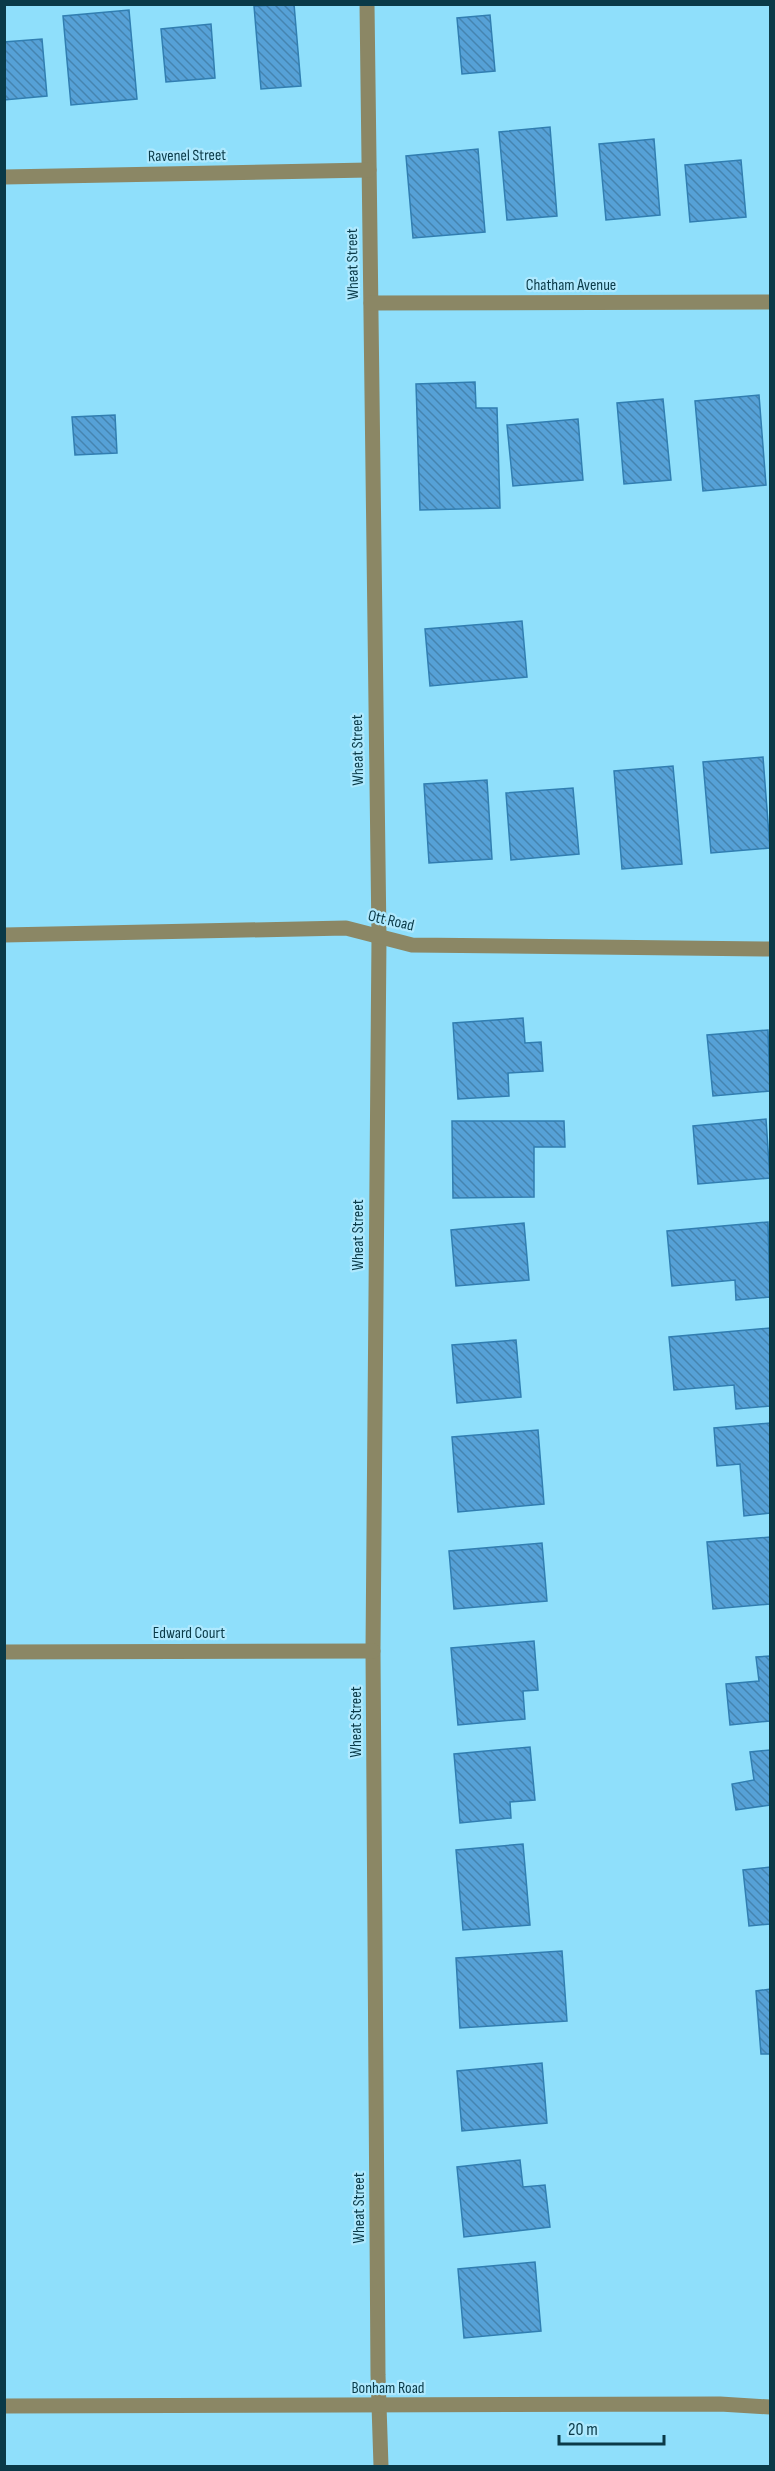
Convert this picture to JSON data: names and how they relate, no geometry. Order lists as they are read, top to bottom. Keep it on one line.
{"streets":{"street":["Ravenel Street","Wheat Street","Chatham Avenue","Ott Road","Edward Court","Bonham Road"]},"crossings":[["Ravenel Street","Wheat Street"],["Wheat Street","Chatham Avenue"],["Wheat Street","Ott Road"],["Wheat Street","Edward Court"],["Wheat Street","Bonham Road"]],"scale_bar":"20 m"}
